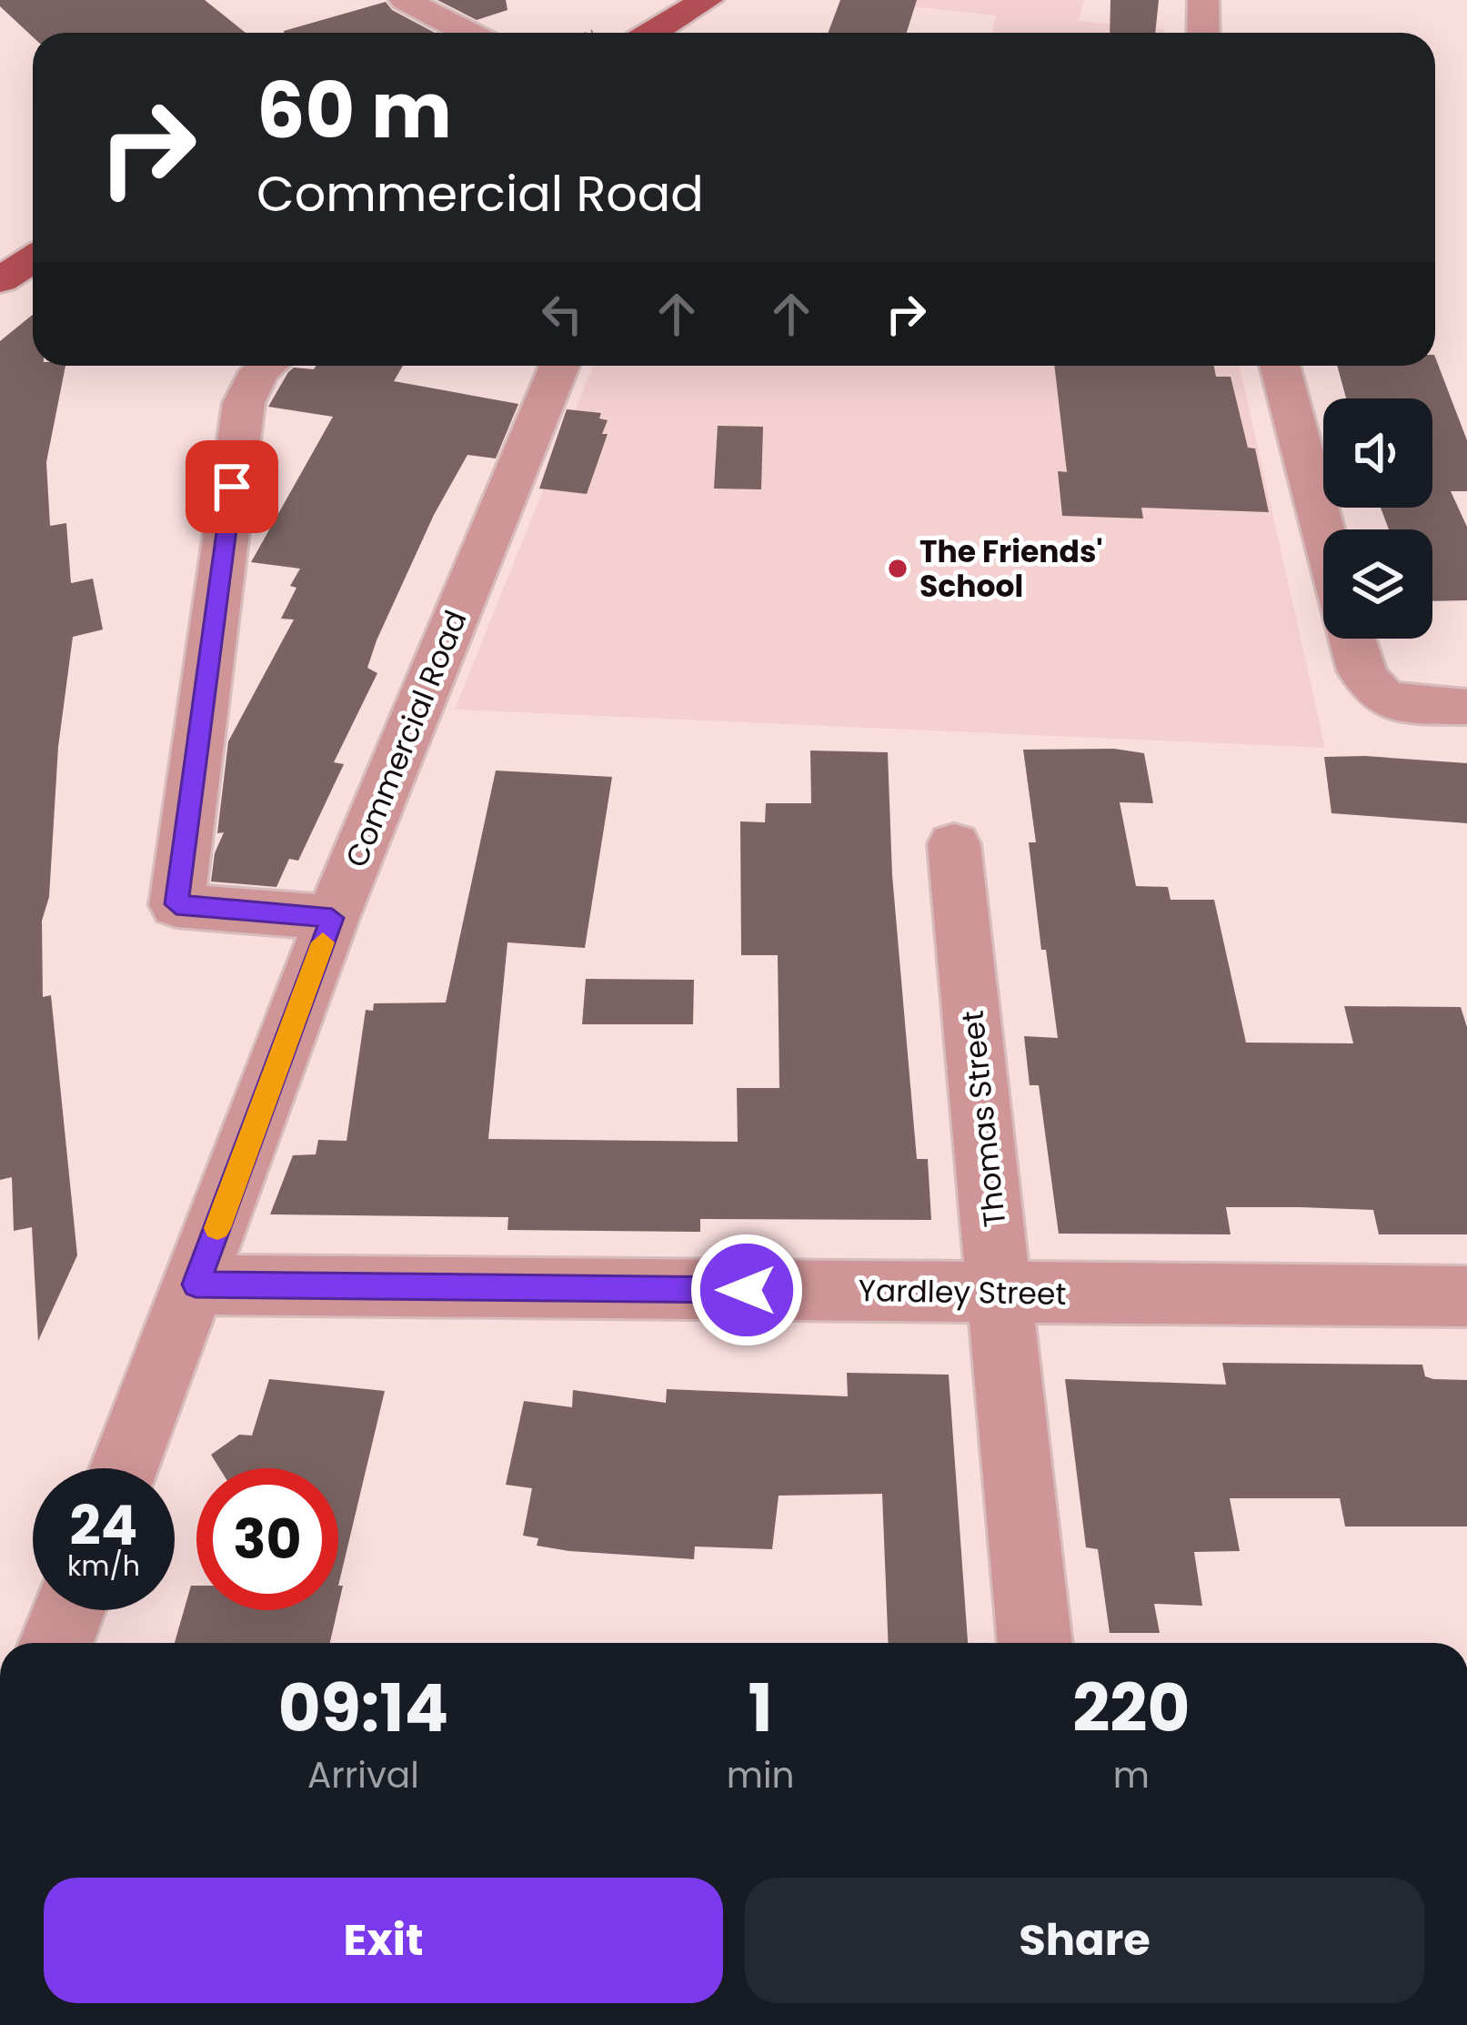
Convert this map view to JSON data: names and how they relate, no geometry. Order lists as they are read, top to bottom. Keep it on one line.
{"streets":{"street":["Commercial Road","Thomas Street","Yardley Street"]},"crossings":[["Commercial Road","Yardley Street"],["Thomas Street","Yardley Street"]],"places":["The Friends' School"],"page":{"turn":["60 m","Commercial Road"],"speed":"24 km/h","limit":"30","eta":["09:14","Arrival","1","min","220","m"],"buttons":["Exit","Share"]}}
